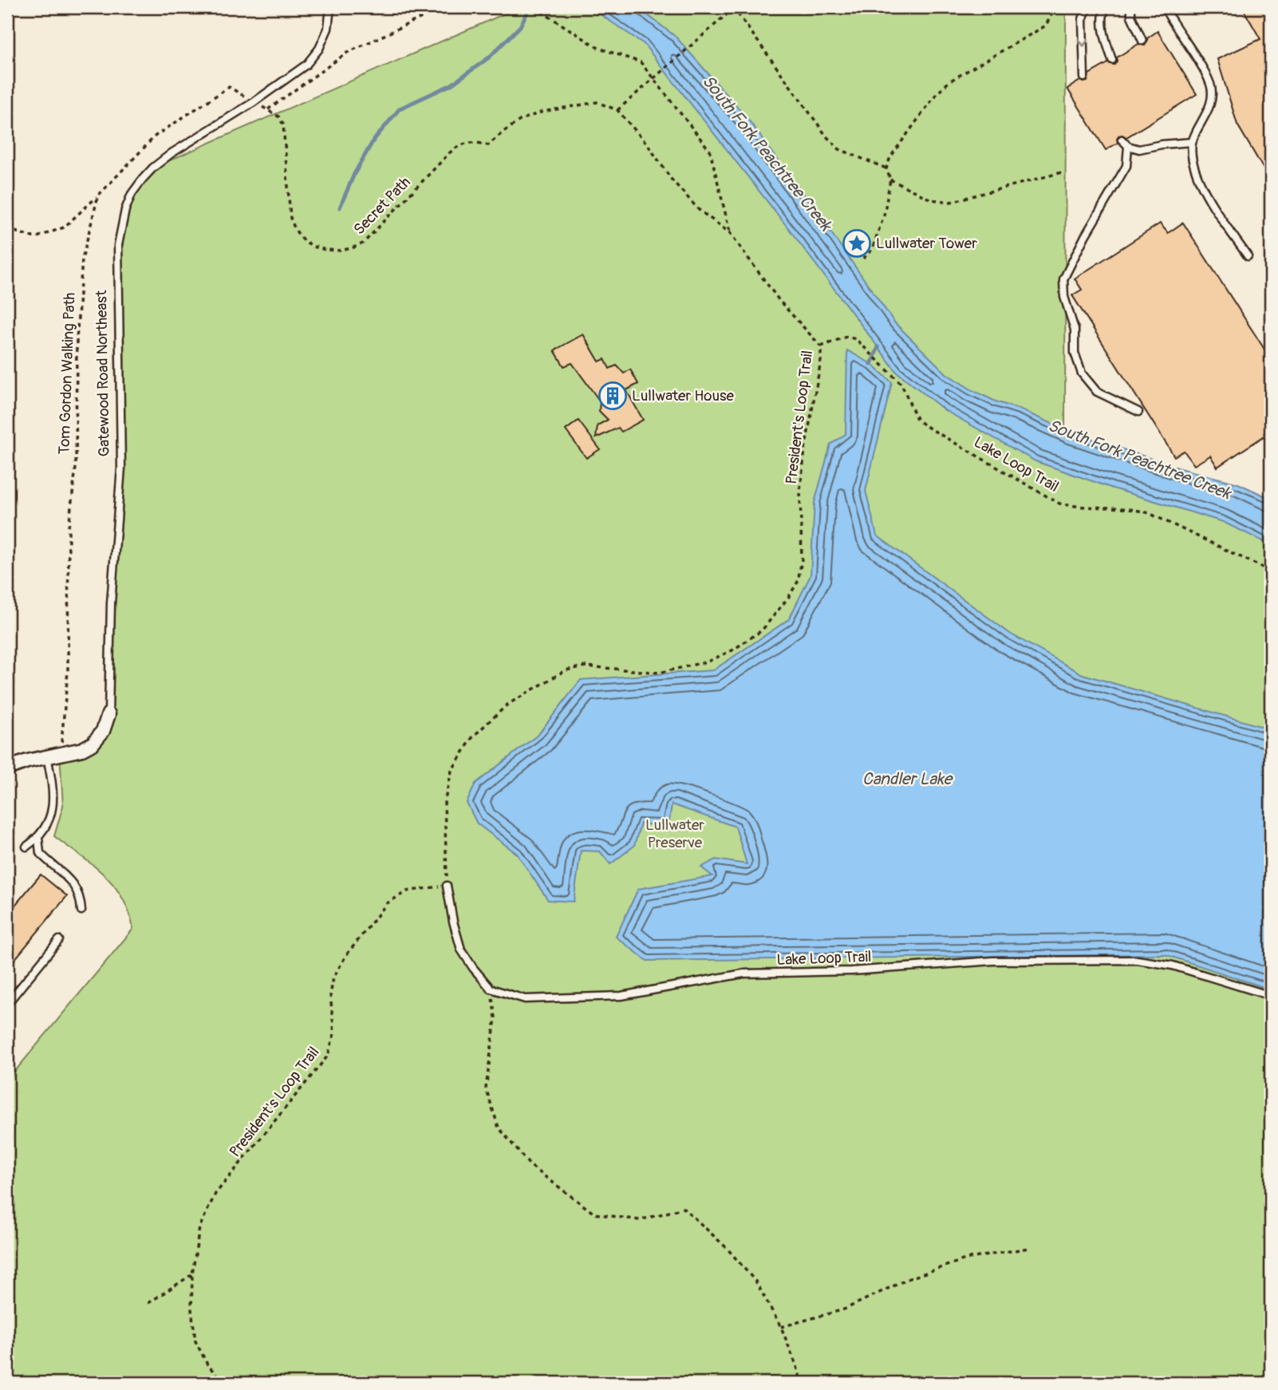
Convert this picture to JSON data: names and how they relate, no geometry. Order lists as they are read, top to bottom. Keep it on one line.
{"streets":{"street":["Gatewood Road Northeast"],"lane":["Lake Loop Trail"],"path":["Secret Path","Tom Gordon Walking Path","President's Loop Trail"]},"crossings":[["Secret Path","Tom Gordon Walking Path"],["Secret Path","Gatewood Road Northeast"],["Secret Path","President's Loop Trail"],["Tom Gordon Walking Path","Gatewood Road Northeast"],["President's Loop Trail","Lake Loop Trail"]],"water":["South Fork Peachtree Creek","Candler Lake"],"parks":["Lullwater Preserve"],"places":{"place":["Lullwater Tower"],"building":["Lullwater House"]}}
